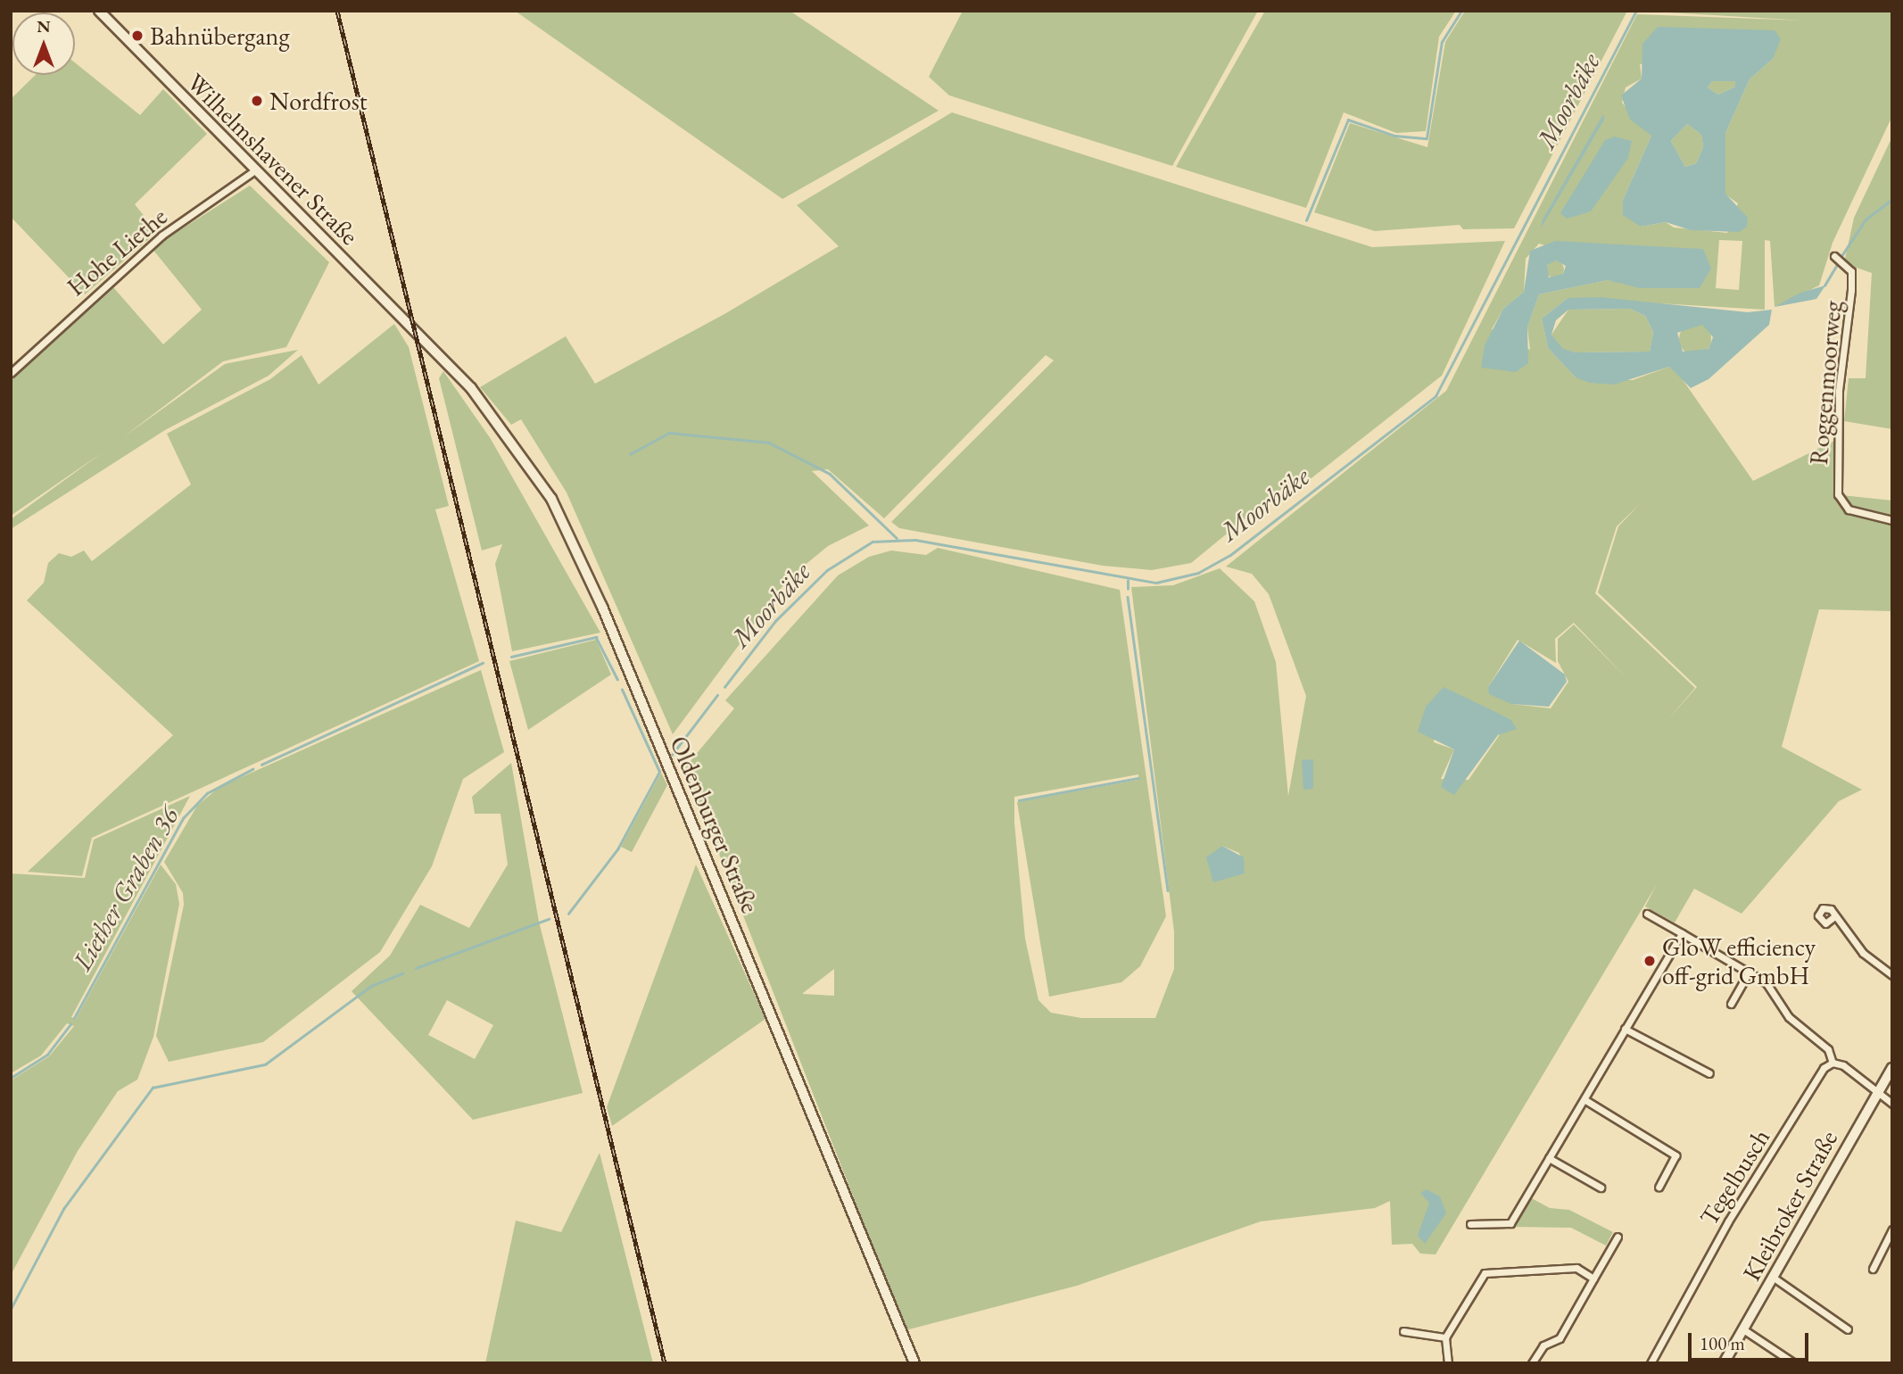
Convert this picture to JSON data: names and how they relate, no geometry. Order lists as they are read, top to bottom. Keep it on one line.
{"streets":{"street":["Wilhelmshavener Straße","Hohe Liethe","Roggenmoorweg","Oldenburger Straße","Tegelbusch","Kleibroker Straße"]},"crossings":[["Wilhelmshavener Straße","Hohe Liethe"],["Wilhelmshavener Straße","Oldenburger Straße"]],"water":["Moorbäke","Liether Graben 36"],"places":["Bahnübergang","Nordfrost","GloW efficiency off-grid GmbH"],"scale_bar":"100 m","north":"top"}
